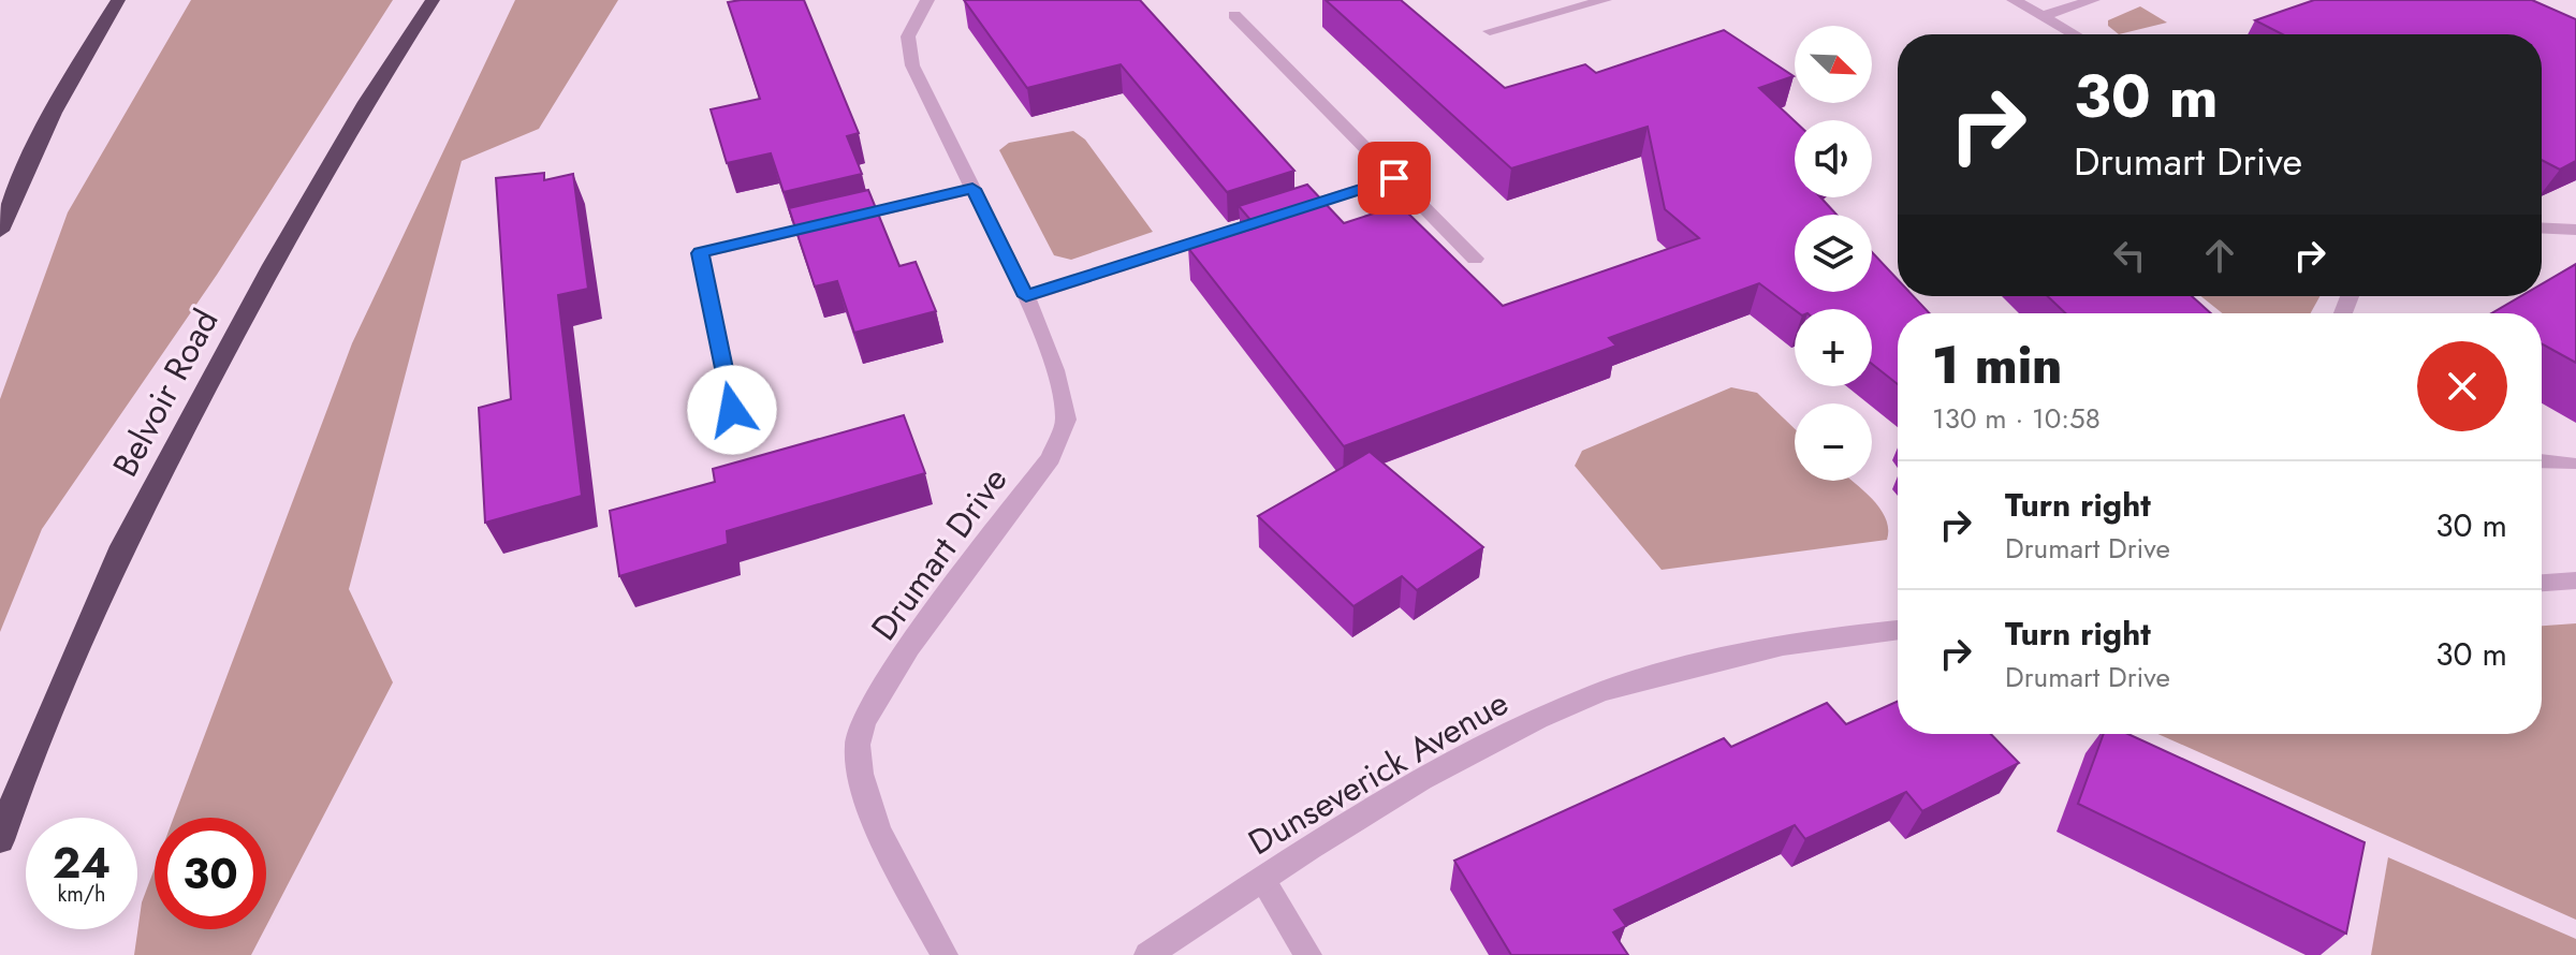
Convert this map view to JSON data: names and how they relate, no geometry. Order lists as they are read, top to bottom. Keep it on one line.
{"streets":{"highway":["Belvoir Road"],"street":["Drumart Drive","Dunseverick Avenue"]},"north":"bottom right","page":{"map_buttons":["+","−"],"turn":["30 m","Drumart Drive"],"heading":["1 min","130 m · 10:58"],"list":[{"name":"Turn right","note":"Drumart Drive","value":"30 m"},{"name":"Turn right","note":"Drumart Drive","value":"30 m"}],"speed":"24 km/h","limit":"30"}}
